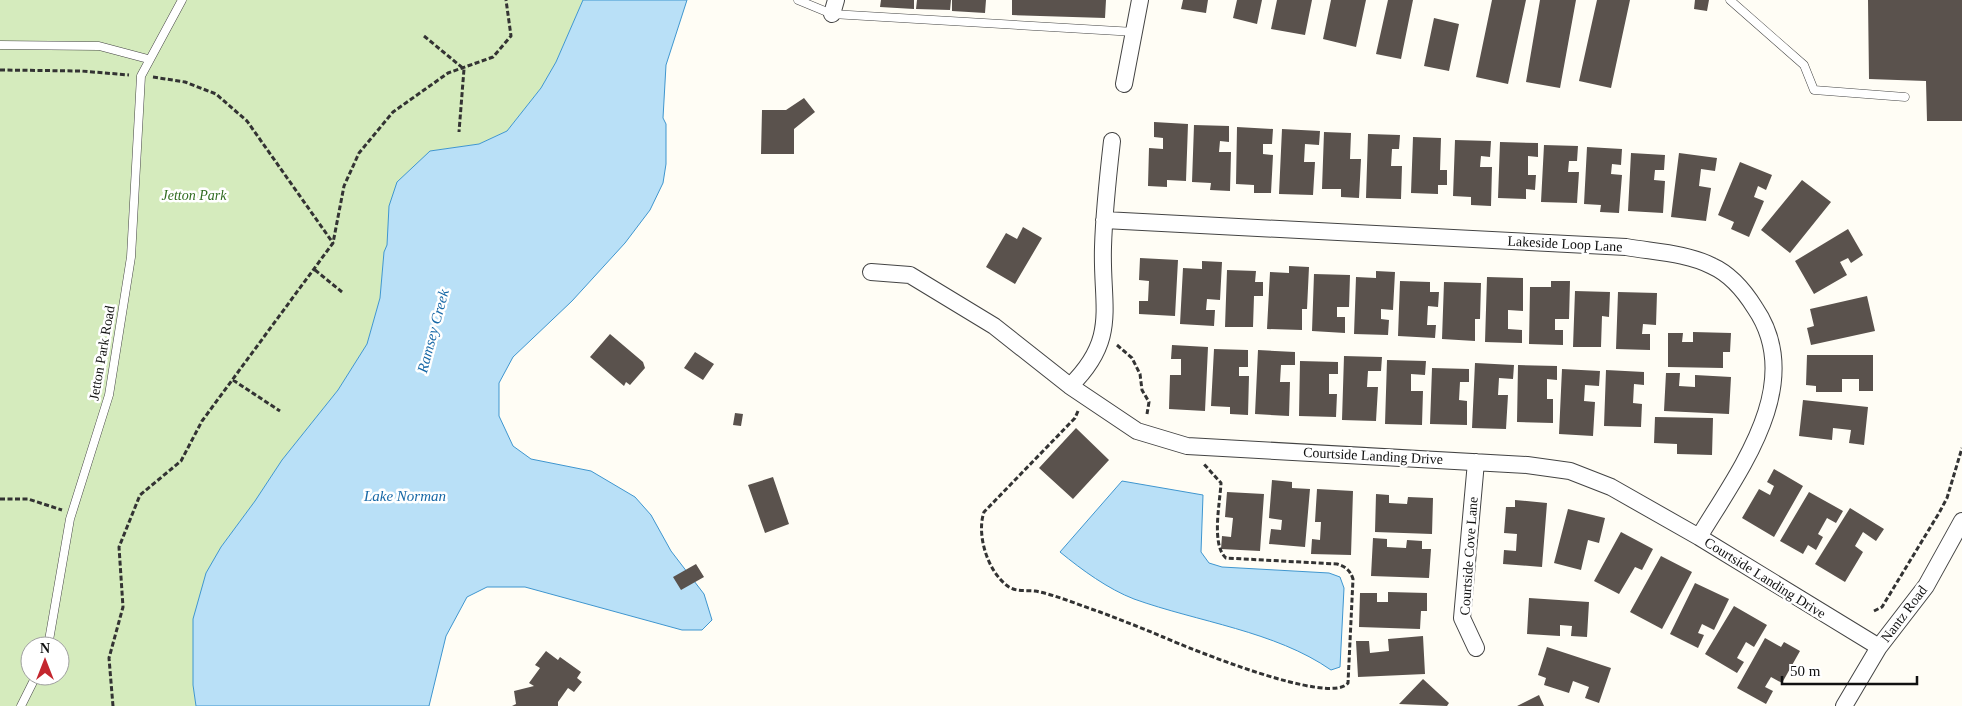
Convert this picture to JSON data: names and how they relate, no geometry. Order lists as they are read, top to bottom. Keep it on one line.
{"streets":{"street":["Lakeside Loop Lane","Courtside Landing Drive","Courtside Cove Lane","Nantz Road"],"lane":["Jetton Park Road"]},"crossings":[["Lakeside Loop Lane","Courtside Landing Drive"],["Courtside Landing Drive","Courtside Cove Lane"],["Courtside Landing Drive","Nantz Road"]],"water":["Ramsey Creek","Lake Norman"],"parks":["Jetton Park"],"scale_bar":"50 m","north":"top"}
